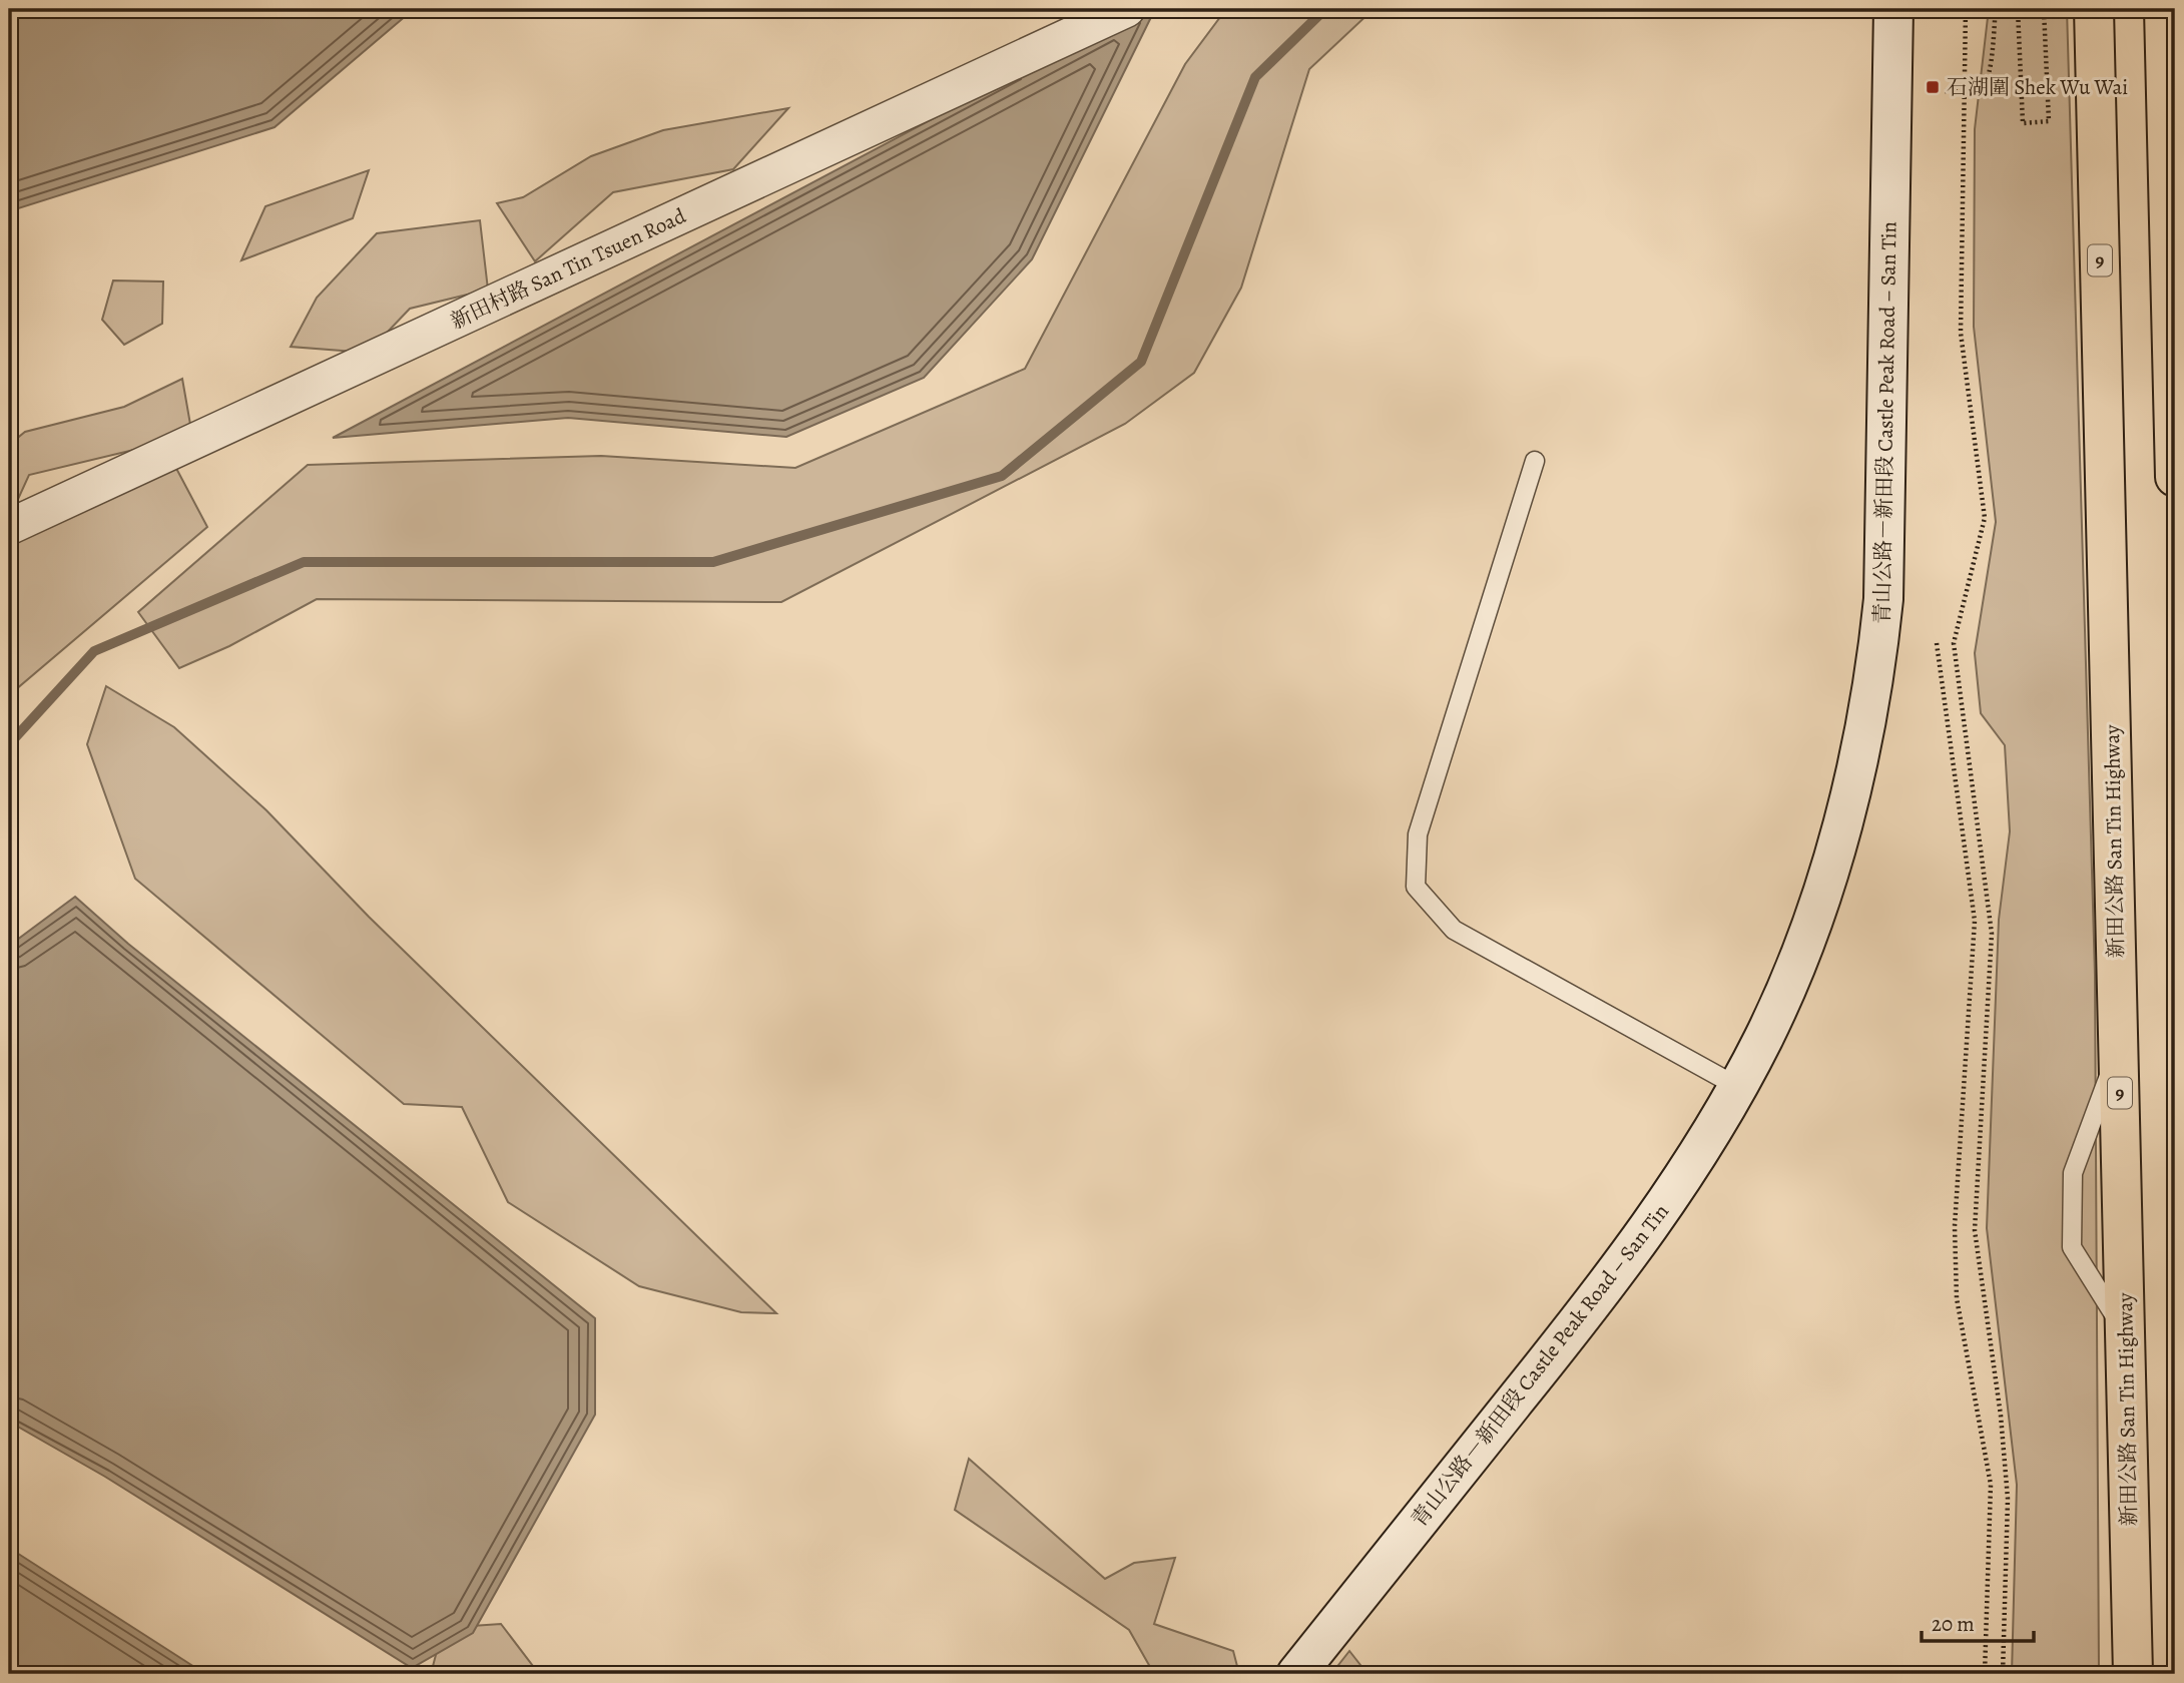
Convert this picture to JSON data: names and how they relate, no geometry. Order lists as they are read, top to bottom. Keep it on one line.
{"streets":{"highway":["9","新田公路 San Tin Highway"],"main road":["青山公路－新田段 Castle Peak Road – San Tin"],"street":["新田村路 San Tin Tsuen Road"]},"places":{"transit":["石湖圍 Shek Wu Wai"]},"scale_bar":"20 m"}
